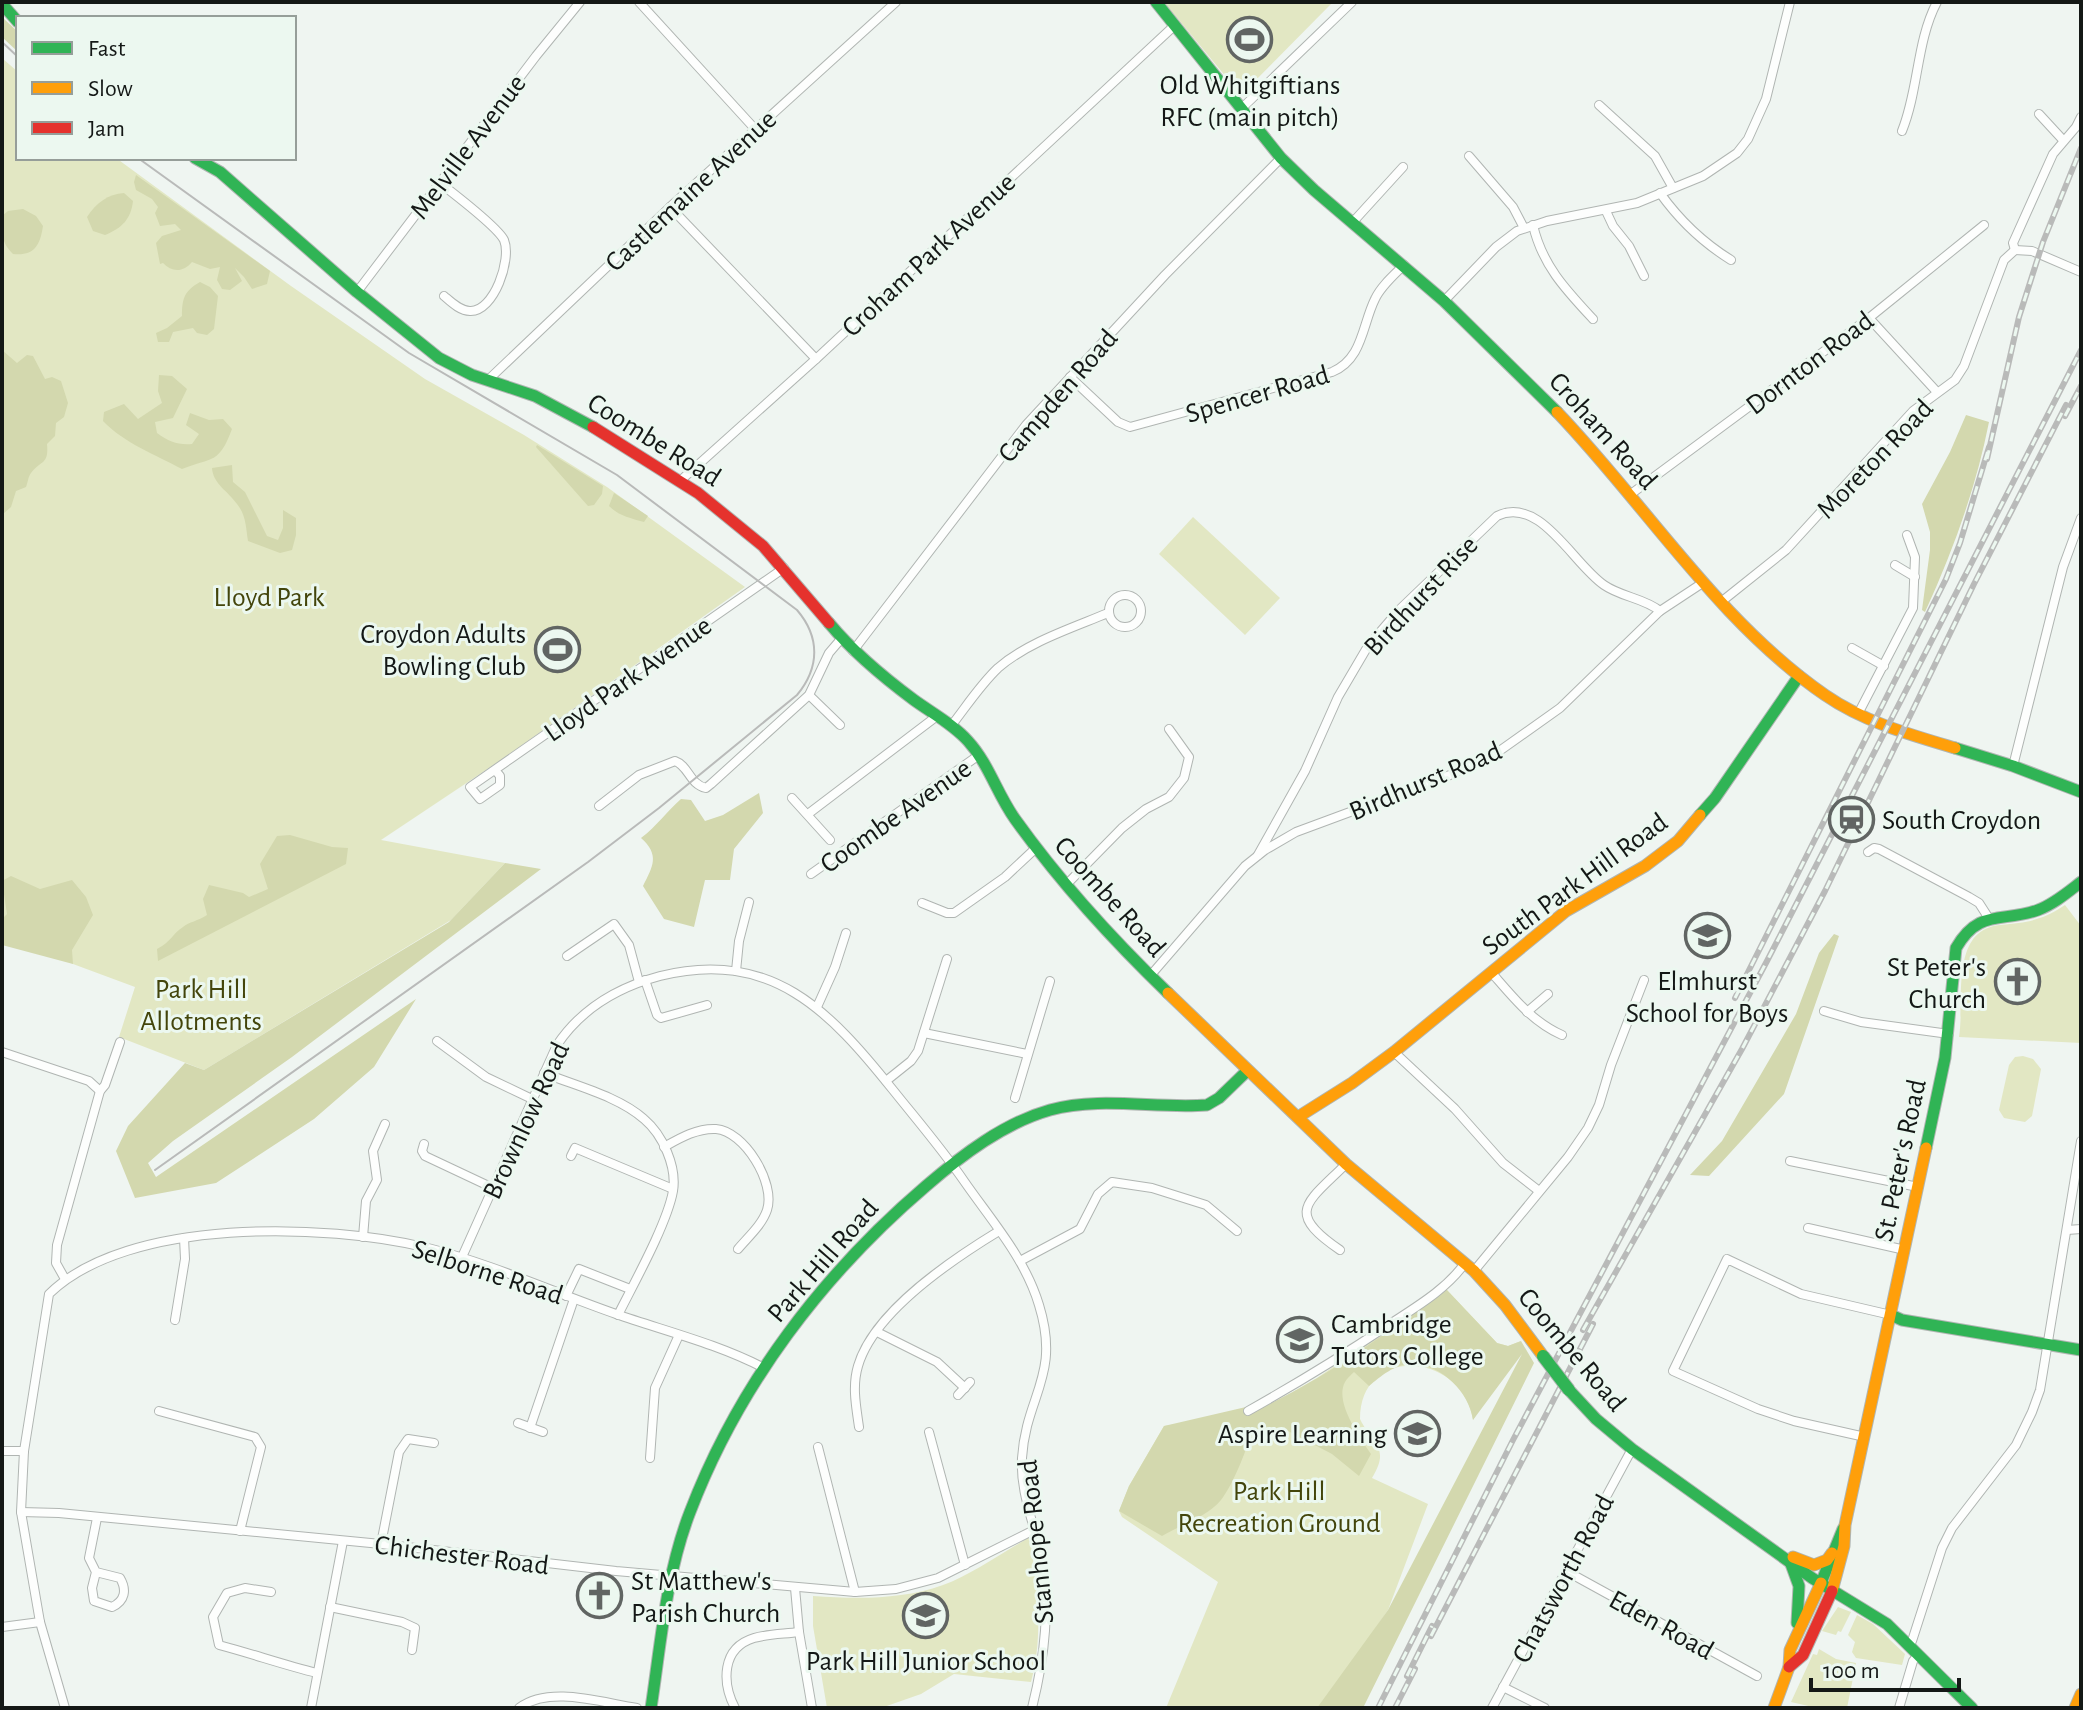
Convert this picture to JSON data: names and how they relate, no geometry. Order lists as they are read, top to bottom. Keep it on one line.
{"streets":{"main road":["Croham Road","Coombe Road","South Park Hill Road","St. Peter's Road","Park Hill Road"],"street":["Melville Avenue","Castlemaine Avenue","Croham Park Avenue","Dornton Road","Spencer Road","Campden Road","Moreton Road","Birdhurst Rise","Lloyd Park Avenue","Birdhurst Road","Coombe Avenue","Brownlow Road","Selborne Road","Stanhope Road","Chichester Road","Chatsworth Road","Eden Road"]},"crossings":[["Melville Avenue","Coombe Road"],["Castlemaine Avenue","Coombe Road"],["Croham Park Avenue","Croham Road"],["Croham Park Avenue","Coombe Road"],["Dornton Road","Croham Road"],["Spencer Road","Campden Road"],["Spencer Road","Croham Road"],["Campden Road","Croham Road"],["Campden Road","Coombe Road"],["Croham Road","Moreton Road"],["Croham Road","Birdhurst Road"],["Croham Road","South Park Hill Road"],["Coombe Road","Lloyd Park Avenue"],["Coombe Road","Birdhurst Road"],["Coombe Road","Coombe Avenue"],["Coombe Road","South Park Hill Road"],["Coombe Road","St. Peter's Road"],["Coombe Road","Park Hill Road"],["Coombe Road","Chatsworth Road"],["Birdhurst Rise","Birdhurst Road"],["Brownlow Road","Park Hill Road"],["Brownlow Road","Selborne Road"],["Brownlow Road","Stanhope Road"],["Park Hill Road","Selborne Road"],["Park Hill Road","Stanhope Road"],["Park Hill Road","Chichester Road"],["Stanhope Road","Chichester Road"],["Chatsworth Road","Eden Road"]],"parks":["Lloyd Park","Park Hill Allotments","Park Hill Recreation Ground"],"places":{"sports":["Old Whitgiftians RFC (main pitch)","Croydon Adults Bowling Club"],"station":["South Croydon"],"school or university":["Elmhurst School for Boys","Cambridge Tutors College","Aspire Learning","Park Hill Junior School"],"church":["St Peter's Church","St Matthew's Parish Church"]},"legend":["Fast","Slow","Jam"],"scale_bar":"100 m"}
